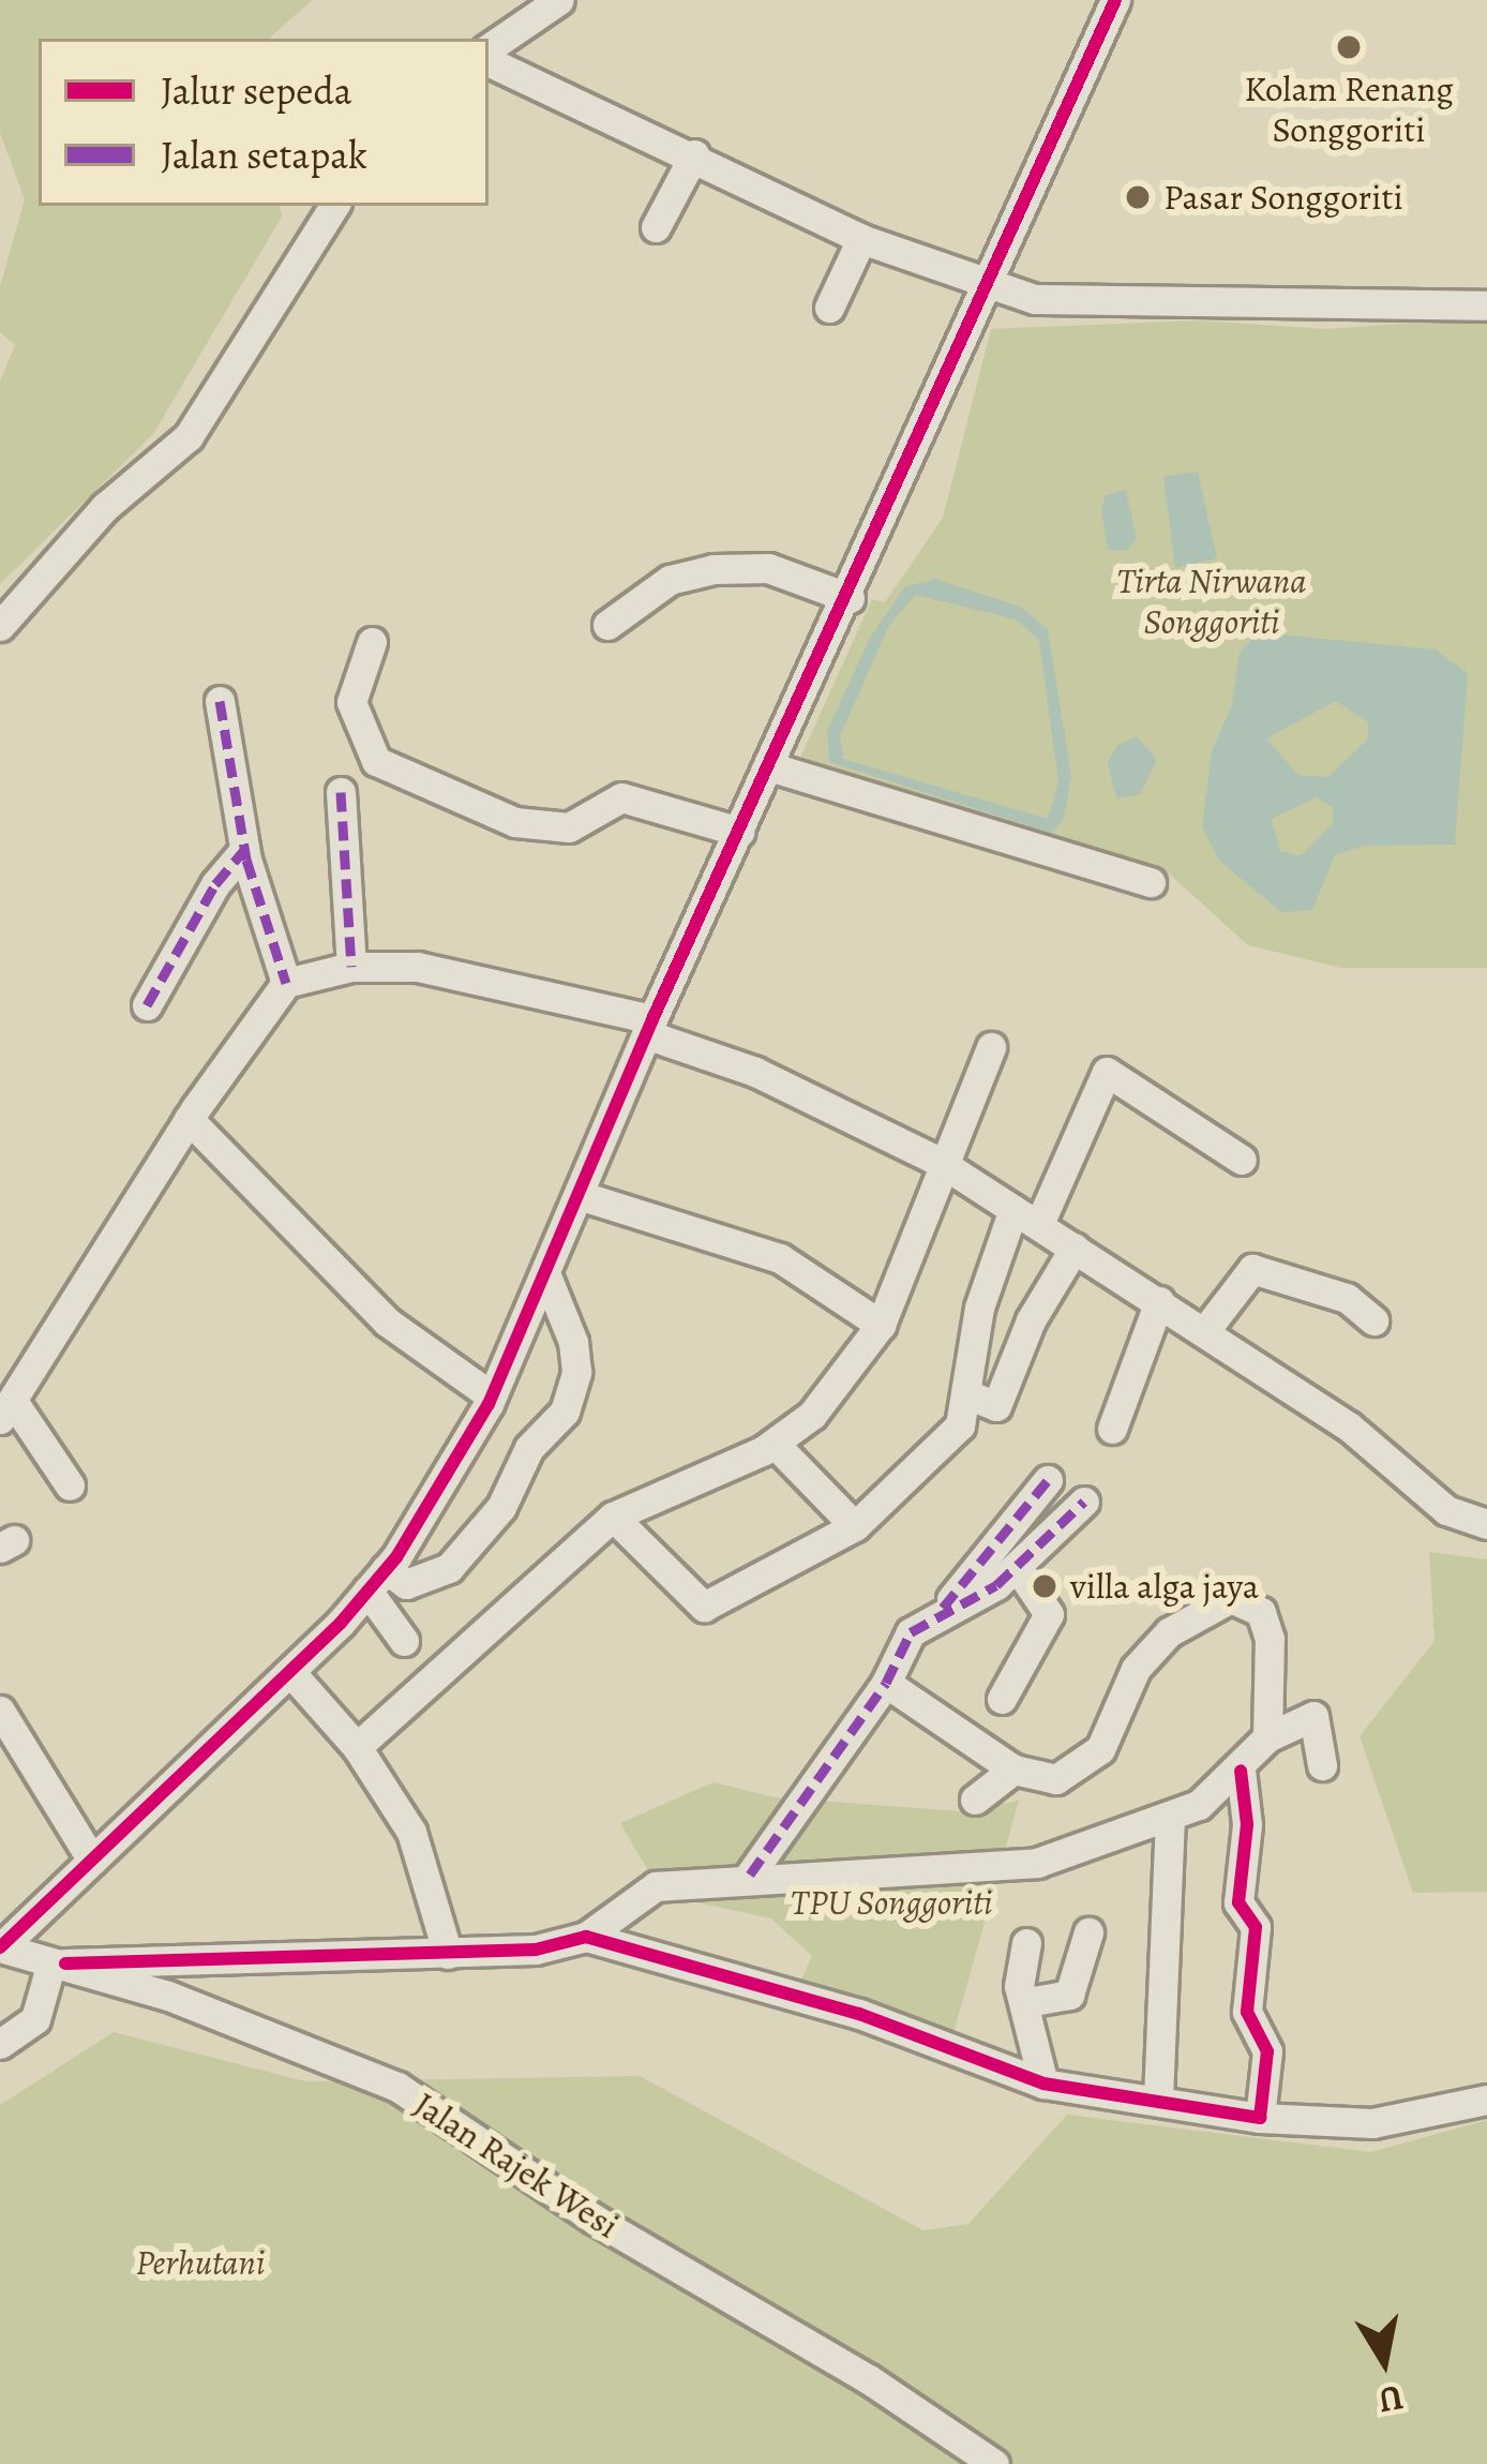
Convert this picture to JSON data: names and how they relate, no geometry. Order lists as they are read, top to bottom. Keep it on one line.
{"streets":{"street":["Jalan Rajek Wesi"]},"parks":["Tirta Nirwana Songgoriti","TPU Songgoriti","Perhutani"],"places":["Kolam Renang Songgoriti","Pasar Songgoriti","villa alga jaya"],"legend":["Jalur sepeda","Jalan setapak"],"north":"bottom"}
